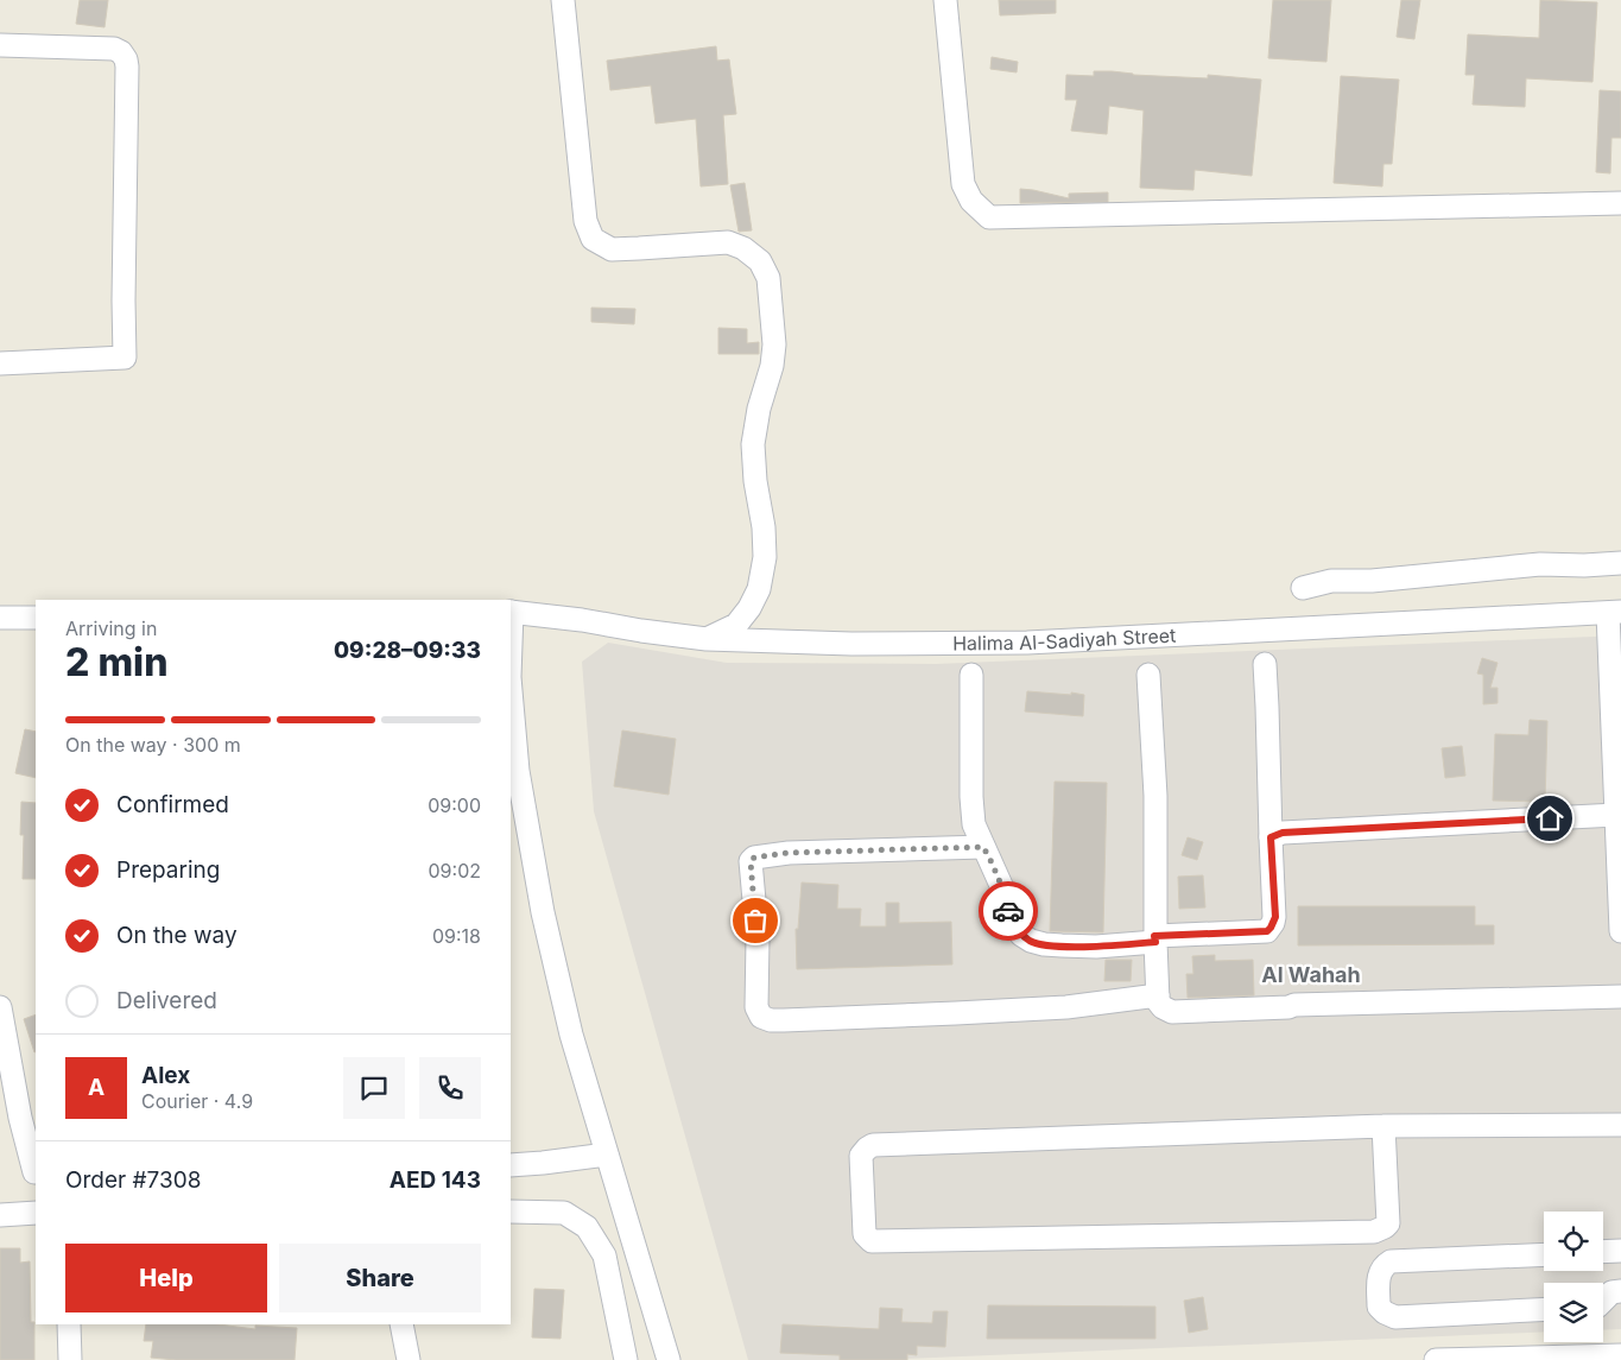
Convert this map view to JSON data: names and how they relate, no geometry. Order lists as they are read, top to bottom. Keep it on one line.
{"streets":{"street":["Halima Al-Sadiyah Street"]},"districts":["Al Wahah"],"page":{"heading":["2 min","Arriving in","09:28–09:33"],"panel":["Alex","Courier · 4.9","Order #7308","AED 143"],"bar":"On the way · 300 m","list":[["Confirmed","09:00"],["Preparing","09:02"],["On the way","09:18"],"Delivered"],"round":"A","buttons":["Help","Share"]}}
